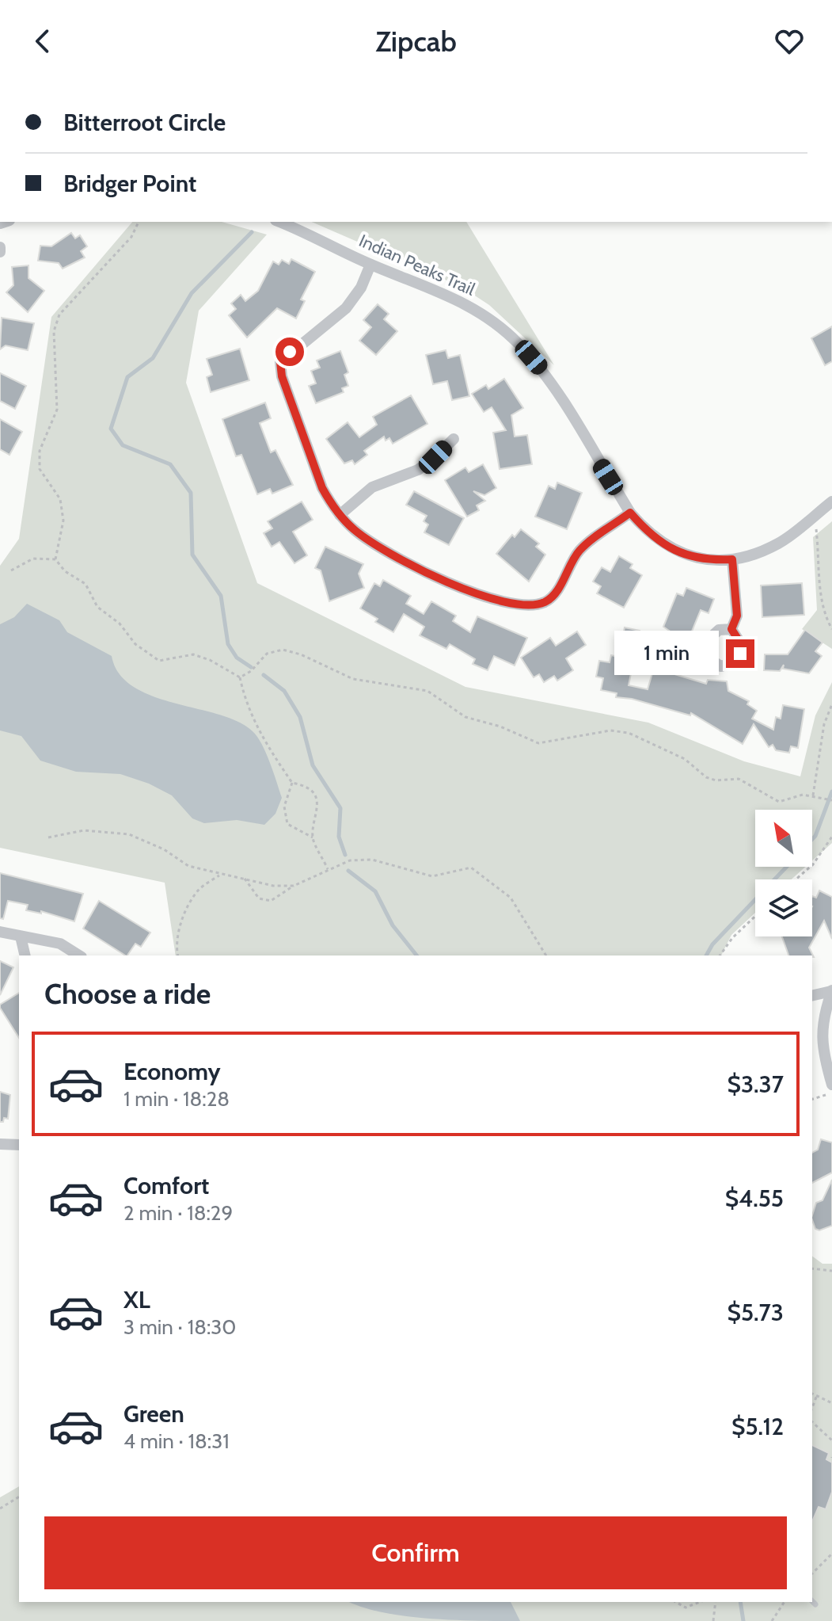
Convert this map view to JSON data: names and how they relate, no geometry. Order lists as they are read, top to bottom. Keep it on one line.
{"streets":{"street":["Indian Peaks Trail"]},"north":"top left","page":{"header":"Zipcab","banner":["Bitterroot Circle","Bridger Point"],"bubble":"1 min","heading":"Choose a ride","list":[{"name":"Economy","note":"1 min · 18:28","value":"$3.37"},{"name":"Comfort","note":"2 min · 18:29","value":"$4.55"},{"name":"XL","note":"3 min · 18:30","value":"$5.73"},{"name":"Green","note":"4 min · 18:31","value":"$5.12"}],"buttons":"Confirm"}}
